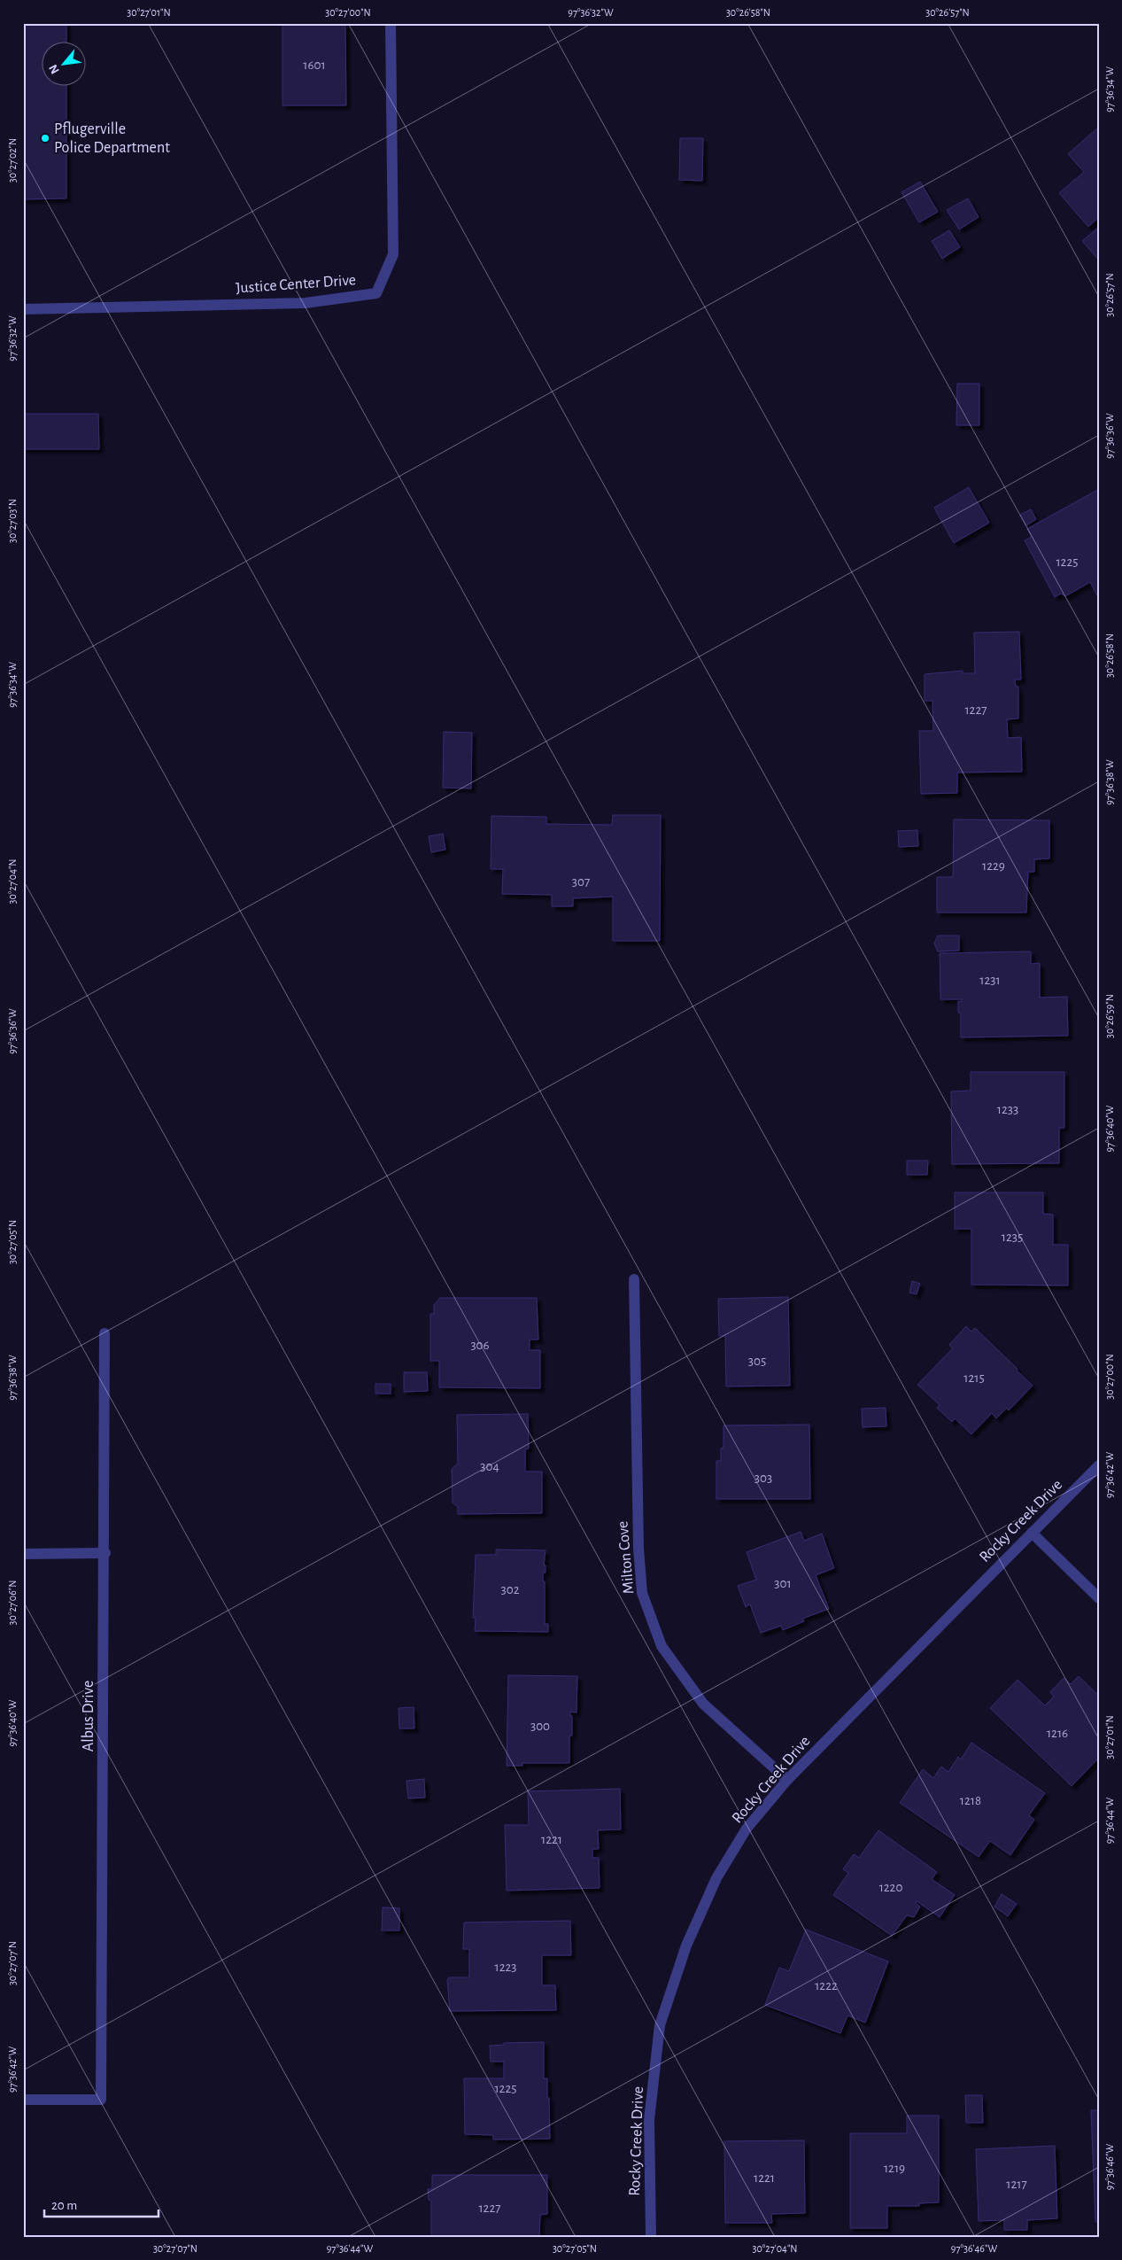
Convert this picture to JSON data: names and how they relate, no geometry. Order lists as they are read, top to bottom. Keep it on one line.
{"streets":{"street":["Justice Center Drive","Rocky Creek Drive","Milton Cove","Albus Drive"]},"crossings":[["Rocky Creek Drive","Milton Cove"]],"places":["Pflugerville Police Department"],"house_numbers":["1601","1225","1227","1229","307","1231","1233","1235","306","305","1215","304","303","301","302","300","1216","1218","1221","1220","1223","1222","1225","1219","1221","1217","1227"],"scale_bar":"20 m","north":"bottom left","coordinates":["30°27'01\"N","30°27'00\"N","97°36'32\"W","30°26'58\"N","30°26'57\"N","97°36'34\"W","30°27'02\"N","97°36'36\"W","30°27'03\"N","97°36'38\"W","30°27'04\"N","30°26'59\"N","97°36'40\"W","30°27'05\"N","97°36'42\"W","30°27'06\"N","97°36'44\"W","30°27'07\"N","97°36'46\"W"]}
